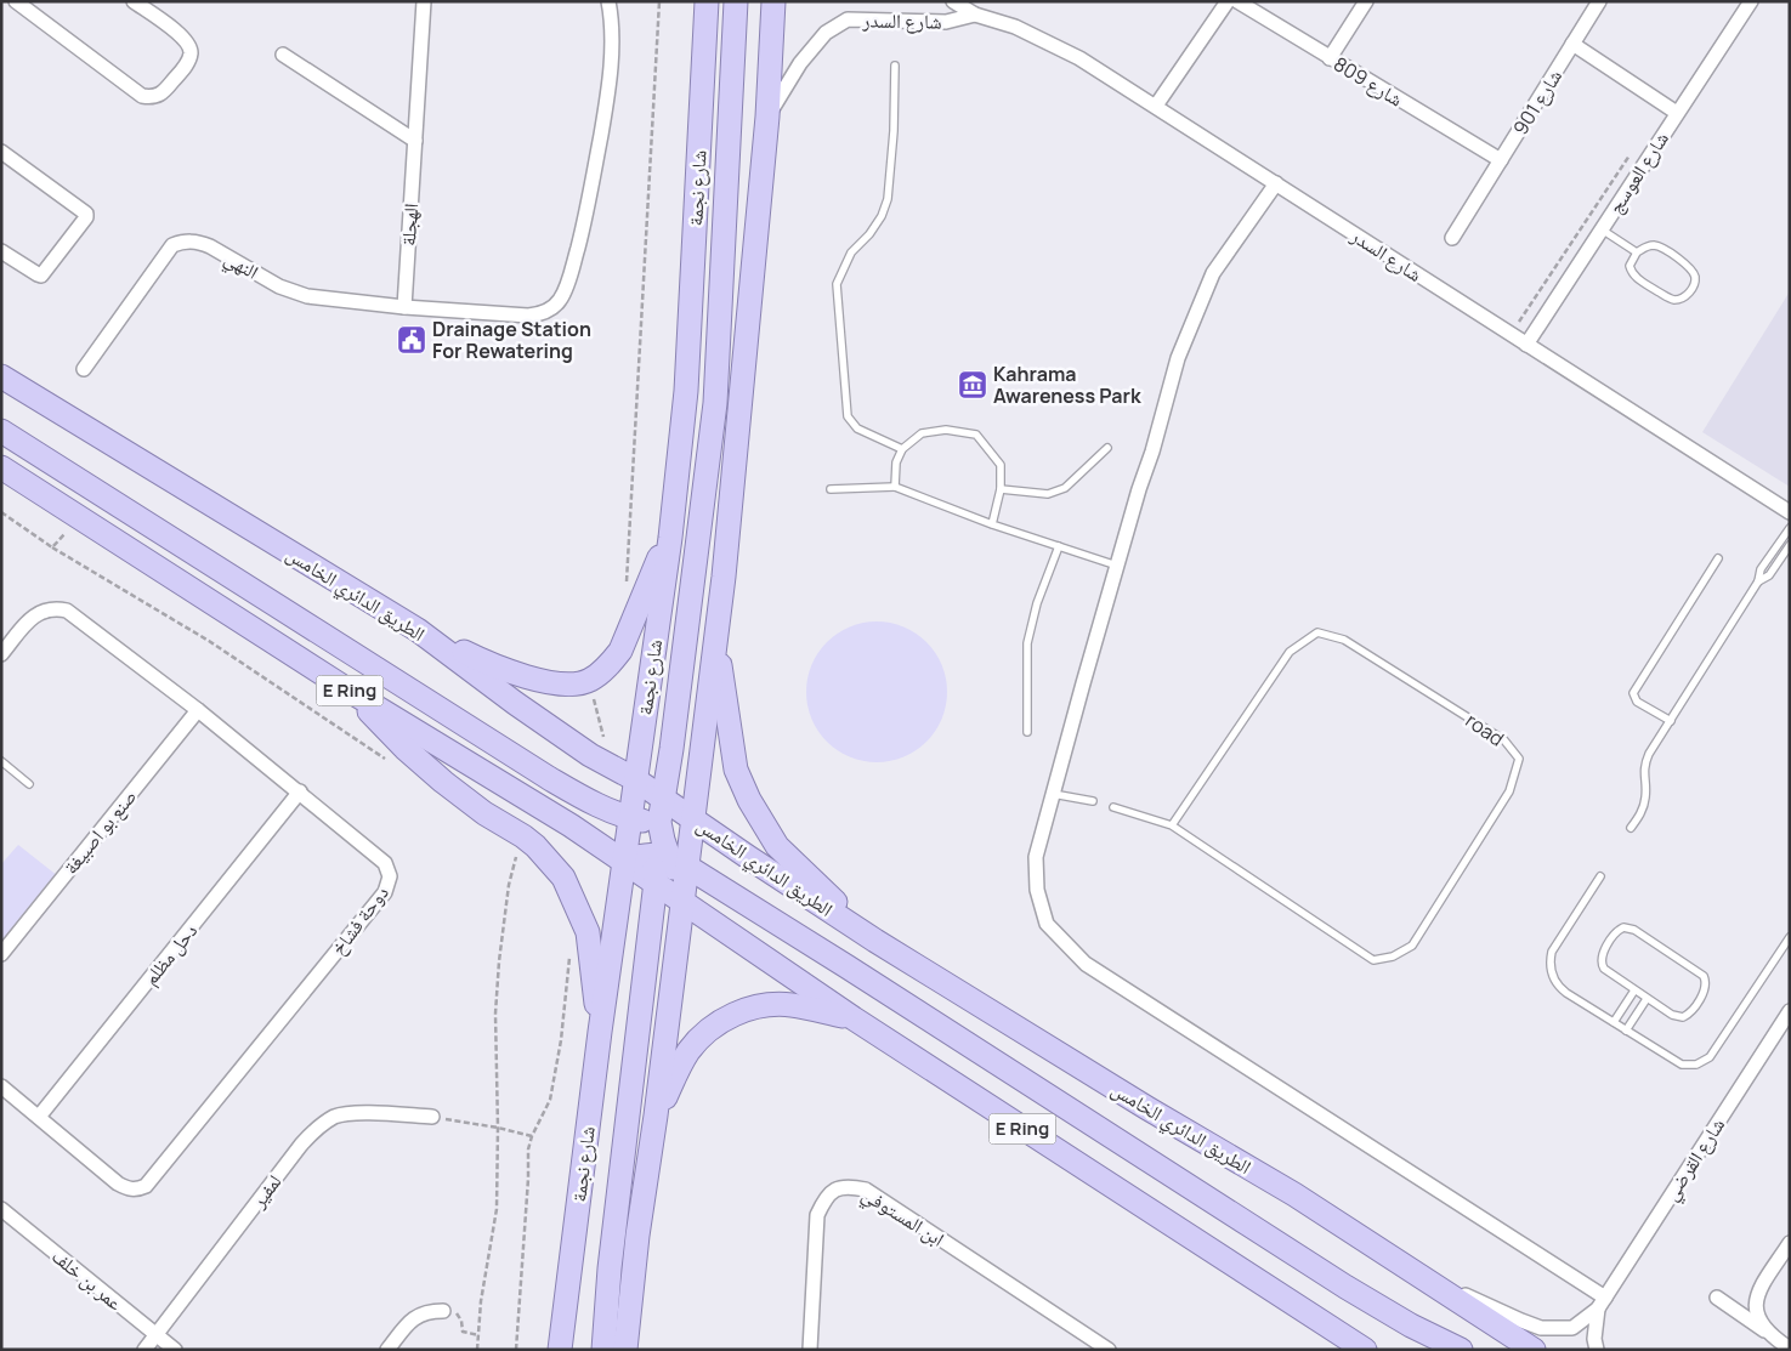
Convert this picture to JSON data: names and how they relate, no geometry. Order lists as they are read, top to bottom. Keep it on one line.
{"streets":{"main road":["شارع نجمة","الطريق الدائري الخامس","E Ring"],"street":["شارع السدر","شارع 809","شارع 901","شارع العوسج","الهجلة","النهي","صنع بو اصبيغة","دوحة فشاخ","دحل مظلم","شارع القرضي","لمفير","ابن المستوفي","عمر بن خلف"],"lane":["road"]},"crossings":[["شارع السدر","شارع العوسج"],["شارع 809","شارع 901"],["شارع نجمة","الطريق الدائري الخامس"],["شارع نجمة","E Ring"],["الهجلة","النهي"],["الطريق الدائري الخامس","شارع القرضي"],["صنع بو اصبيغة","دوحة فشاخ"],["دوحة فشاخ","دحل مظلم"],["لمفير","عمر بن خلف"]],"places":{"public building":["Drainage Station For Rewatering"],"museum":["Kahrama Awareness Park"]}}
